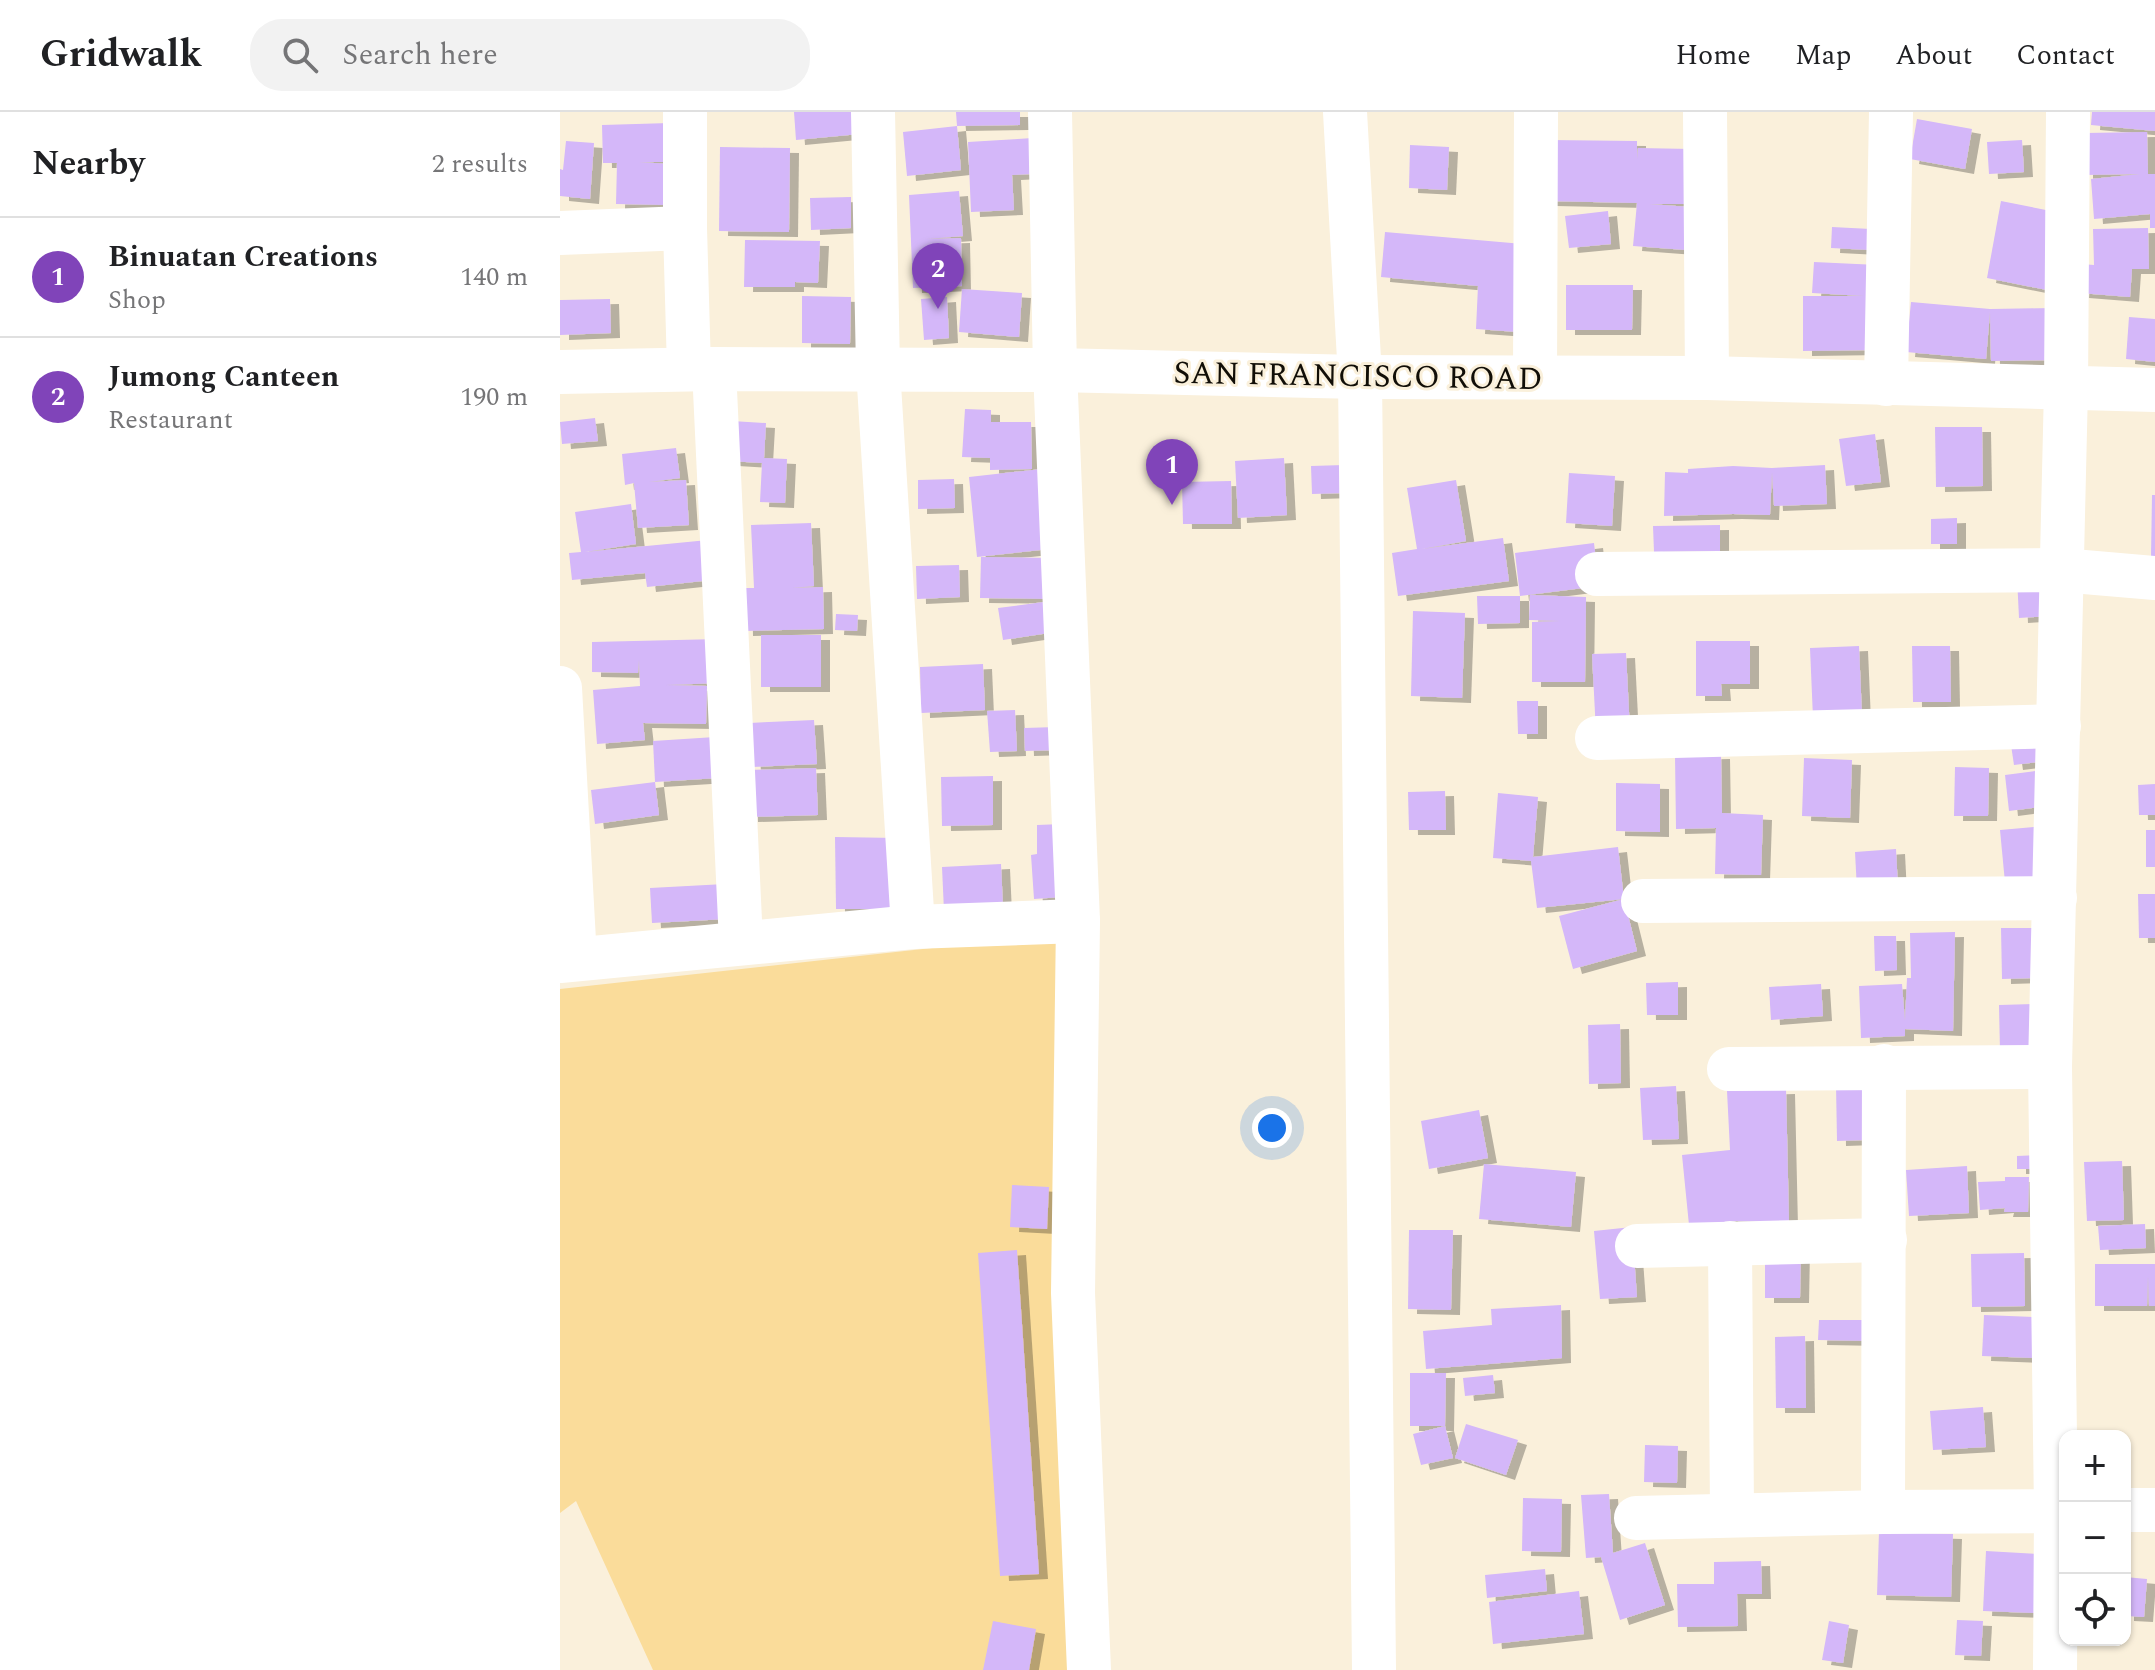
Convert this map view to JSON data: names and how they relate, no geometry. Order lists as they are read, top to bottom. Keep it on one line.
{"streets":{"street":["SAN FRANCISCO ROAD"]},"page":{"header":"Gridwalk","search":"Search here","nav":["Home","Map","About","Contact"],"heading":["Nearby","2 results"],"list":[{"mark":"1","name":"Binuatan Creations","note":"Shop","value":"140 m"},{"mark":"2","name":"Jumong Canteen","note":"Restaurant","value":"190 m"}],"pins":["2","1"],"map_buttons":["+","−"]}}
